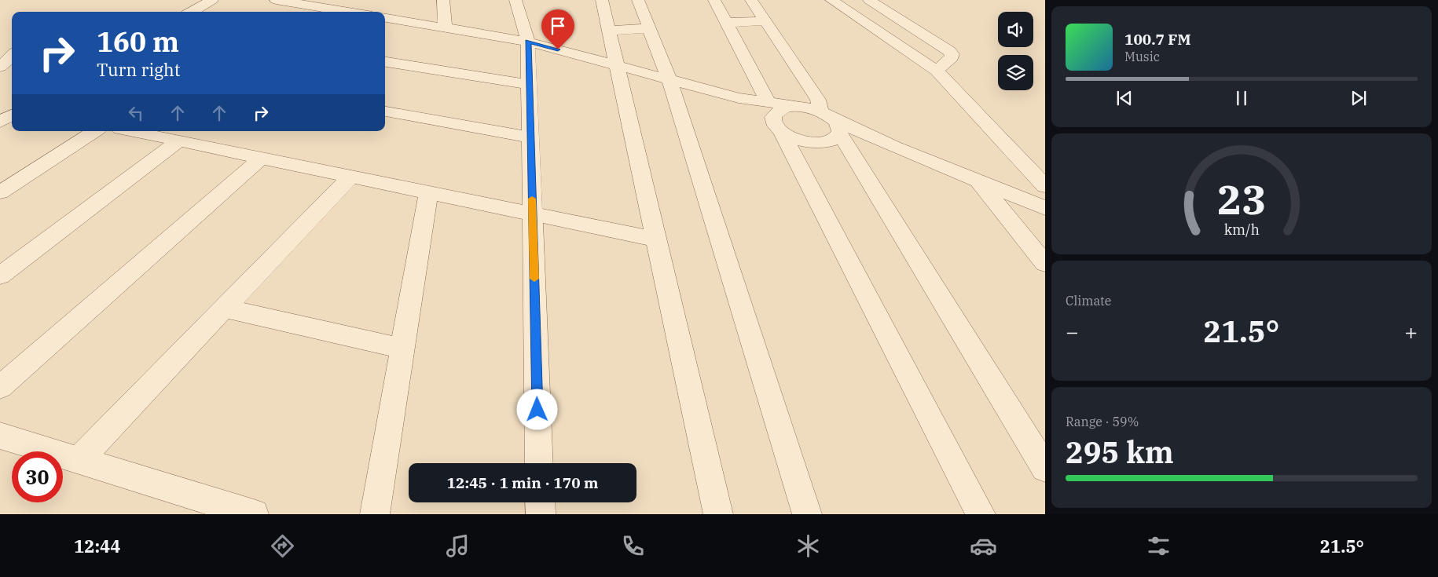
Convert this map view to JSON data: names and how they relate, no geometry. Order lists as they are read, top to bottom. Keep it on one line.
{"page":{"turn":["160 m","Turn right"],"song":["100.7 FM","Music"],"tile":["Climate",["Range · 59%","295 km"]],"heat":["−","21.5°","+"],"limit":"30","trip":"12:45 · 1 min · 170 m","tabs":["12:44","21.5°"],"gauge":["23","km/h"]}}
